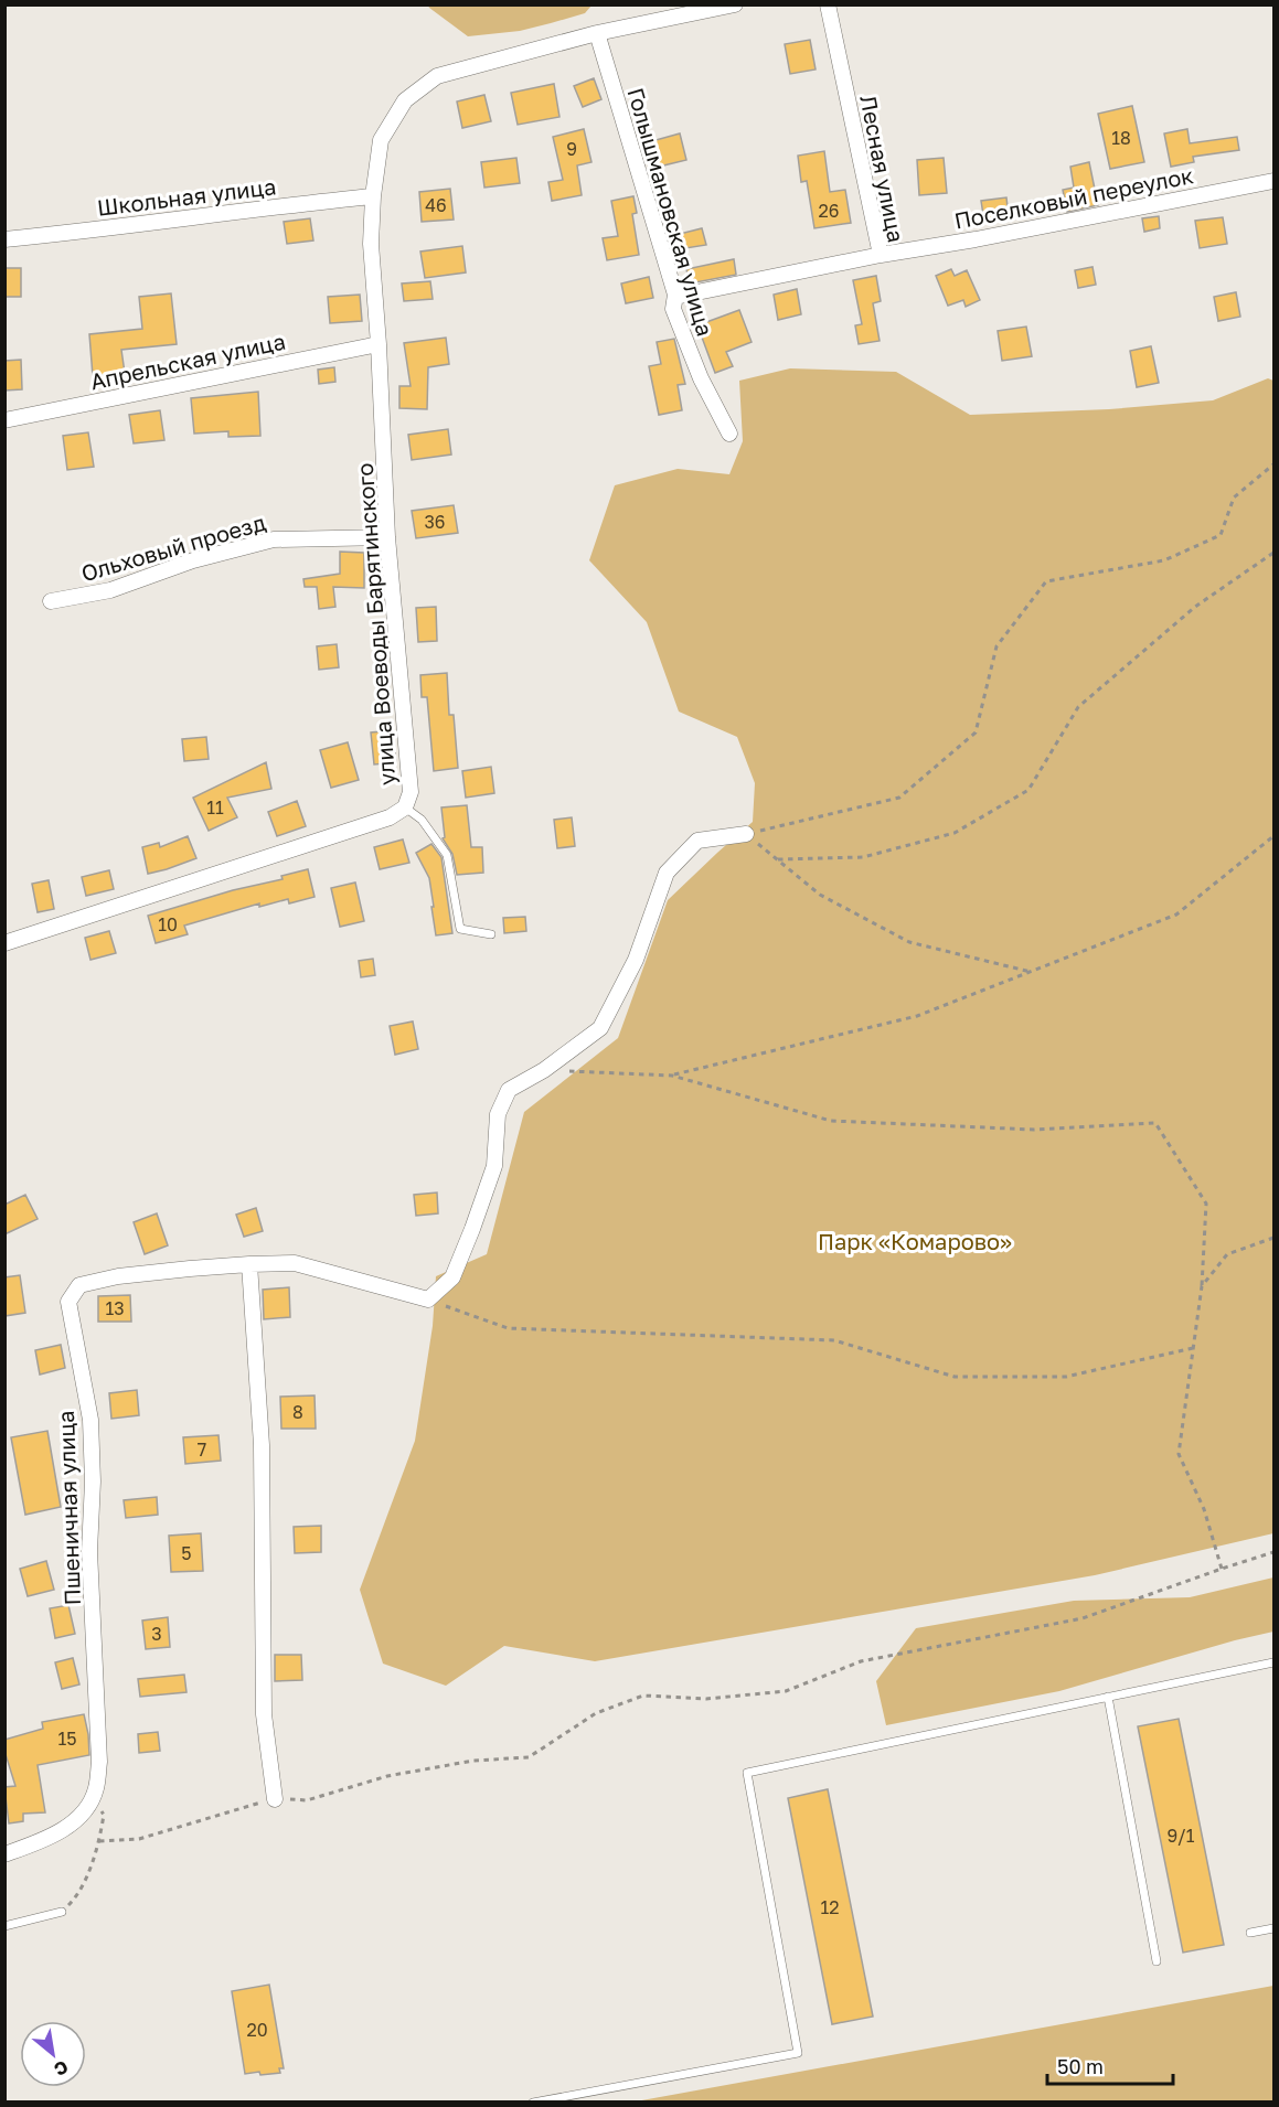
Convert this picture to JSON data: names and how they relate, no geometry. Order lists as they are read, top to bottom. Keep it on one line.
{"streets":{"street":["Лесная улица","Школьная улица","Поселковый переулок","Голышмановская улица","Апрельская улица","Ольховый проезд","улица Воеводы Барятинского","Пшеничная улица"]},"crossings":[["Лесная улица","Поселковый переулок"],["Лесная улица","Голышмановская улица"],["Школьная улица","улица Воеводы Барятинского"],["Голышмановская улица","улица Воеводы Барятинского"],["Апрельская улица","улица Воеводы Барятинского"],["Ольховый проезд","улица Воеводы Барятинского"]],"parks":["Парк «Комарово»"],"house_numbers":["18","9","46","26","36","11","10","13","8","7","5","3","15","9/1","12","20"],"scale_bar":"50 m","north":"bottom right"}
